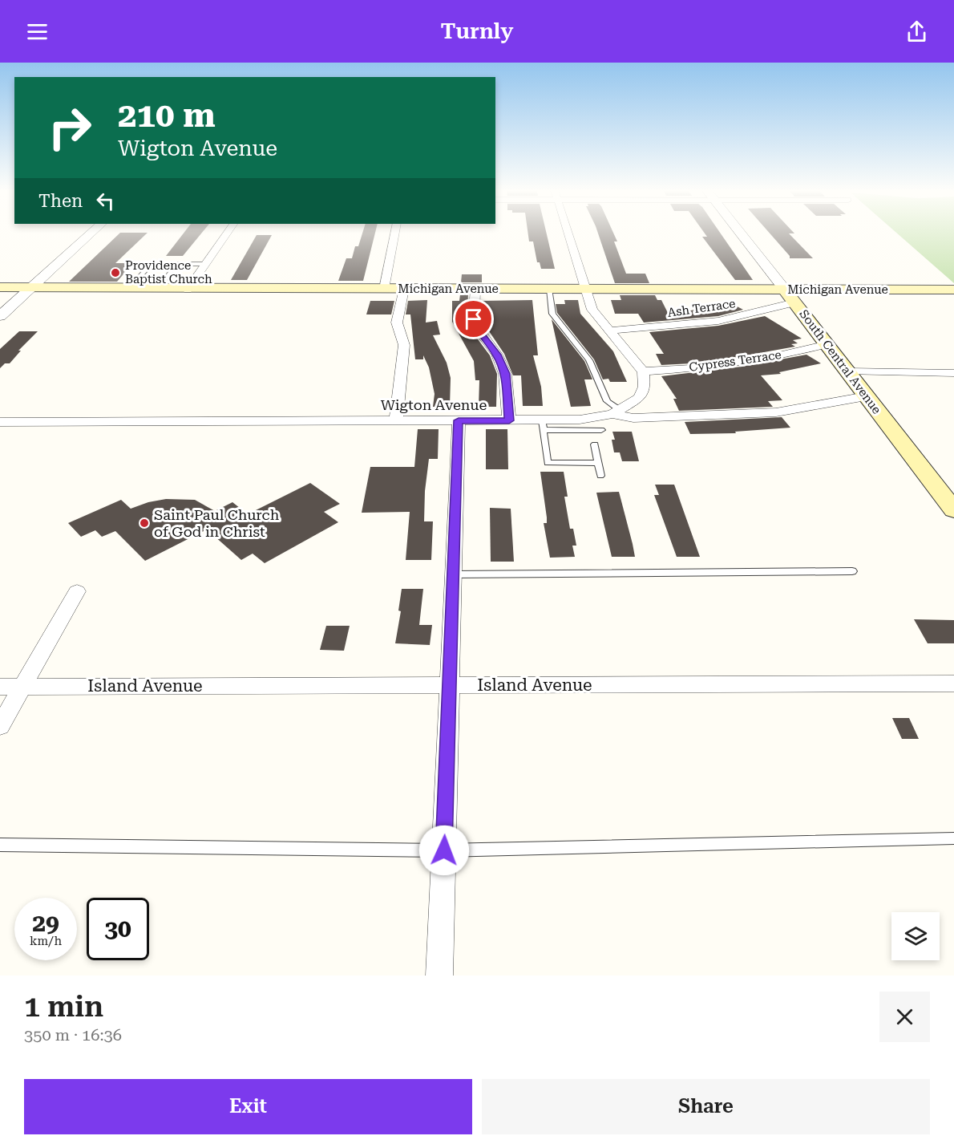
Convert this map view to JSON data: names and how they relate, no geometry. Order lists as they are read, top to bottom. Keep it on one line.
{"streets":{"main road":["Michigan Avenue","South Central Avenue"],"street":["Ash Terrace","Cypress Terrace","Wigton Avenue","Island Avenue"]},"crossings":[["Michigan Avenue","Ash Terrace"],["Michigan Avenue","South Central Avenue"],["Ash Terrace","South Central Avenue"],["Cypress Terrace","South Central Avenue"],["South Central Avenue","Wigton Avenue"]],"places":["Providence Baptist Church","Saint Paul Church of God in Christ"],"page":{"header":"Turnly","turn":["210 m","Wigton Avenue"],"then":"Then","speed":"29 km/h","limit":"30","heading":["1 min","350 m · 16:36"],"buttons":["Exit","Share"]}}
